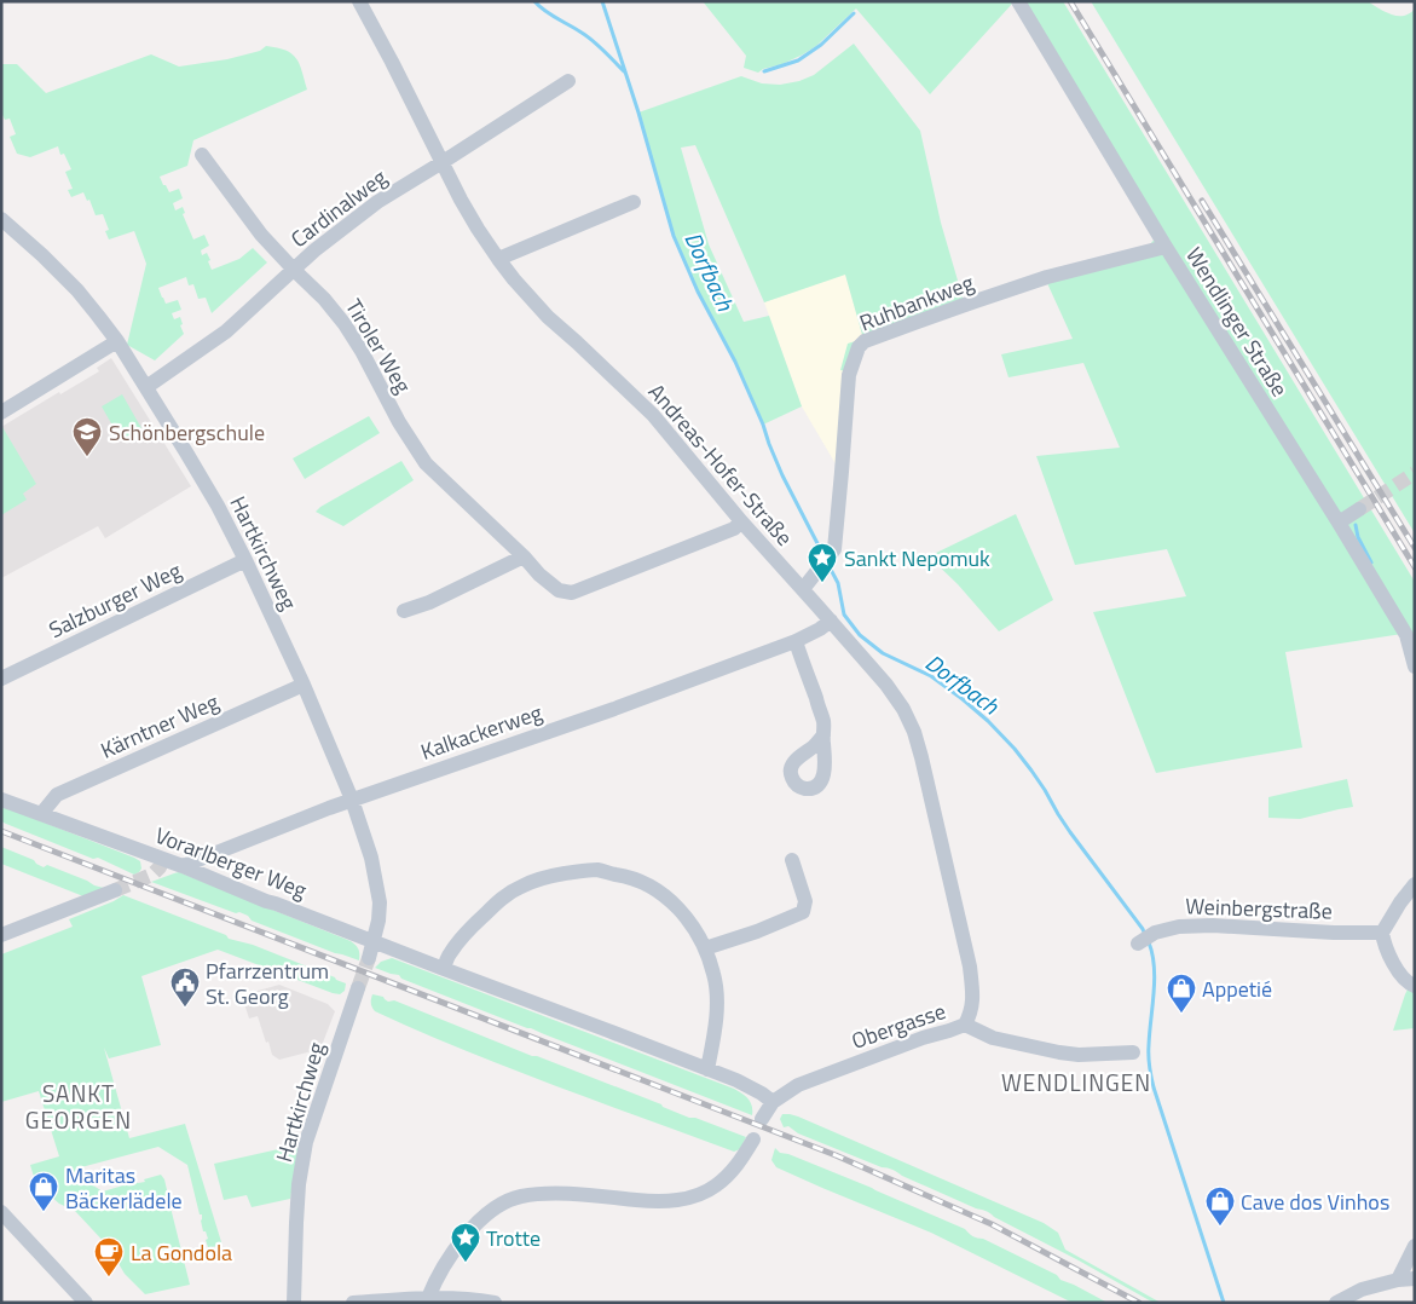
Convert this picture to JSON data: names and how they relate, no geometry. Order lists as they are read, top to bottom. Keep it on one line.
{"streets":{"street":["Cardinalweg","Ruhbankweg","Wendlinger Straße","Tiroler Weg","Andreas-Hofer-Straße","Hartkirchweg","Salzburger Weg","Kärntner Weg","Kalkackerweg","Vorarlberger Weg","Weinbergstraße","Obergasse"]},"crossings":[["Cardinalweg","Tiroler Weg"],["Cardinalweg","Andreas-Hofer-Straße"],["Cardinalweg","Hartkirchweg"],["Ruhbankweg","Wendlinger Straße"],["Ruhbankweg","Andreas-Hofer-Straße"],["Tiroler Weg","Andreas-Hofer-Straße"],["Andreas-Hofer-Straße","Kalkackerweg"],["Andreas-Hofer-Straße","Obergasse"],["Hartkirchweg","Salzburger Weg"],["Hartkirchweg","Kärntner Weg"],["Hartkirchweg","Kalkackerweg"],["Hartkirchweg","Vorarlberger Weg"],["Kärntner Weg","Vorarlberger Weg"],["Kalkackerweg","Vorarlberger Weg"],["Vorarlberger Weg","Obergasse"]],"districts":["WENDLINGEN","SANKT GEORGEN"],"water":["Dorfbach"],"places":{"school or university":["Schönbergschule"],"place":["Sankt Nepomuk","Trotte"],"public building":["Pfarrzentrum St. Georg"],"shop":["Appetié","Maritas Bäckerlädele","Cave dos Vinhos"],"cafe":["La Gondola"]}}
